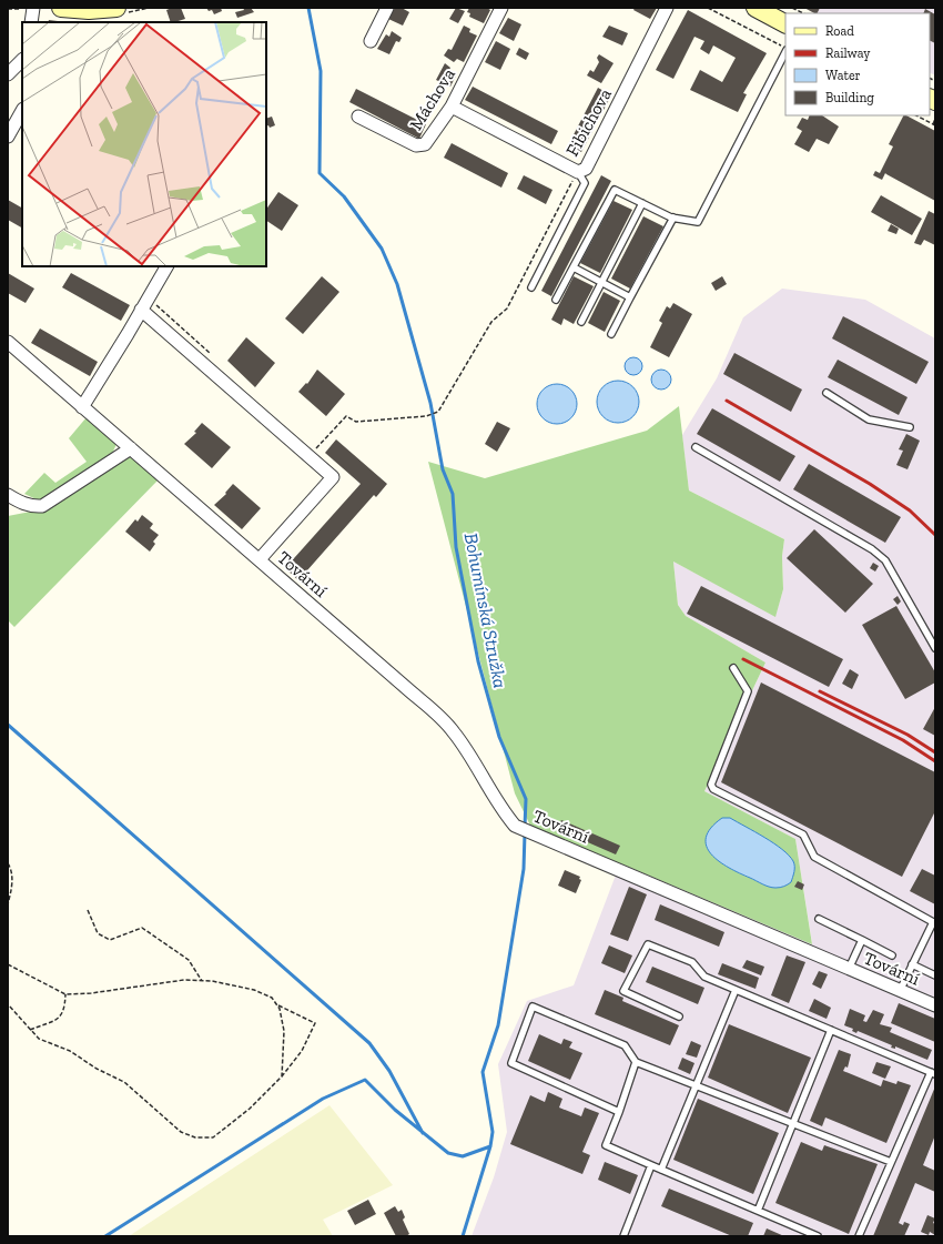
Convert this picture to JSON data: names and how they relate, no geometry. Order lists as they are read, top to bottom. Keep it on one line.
{"streets":{"street":["Máchova","Fibichova","Tovární"]},"crossings":[["Máchova","Fibichova"]],"water":["Bohumínská Stružka"],"legend":["Road","Railway","Water","Building"]}
